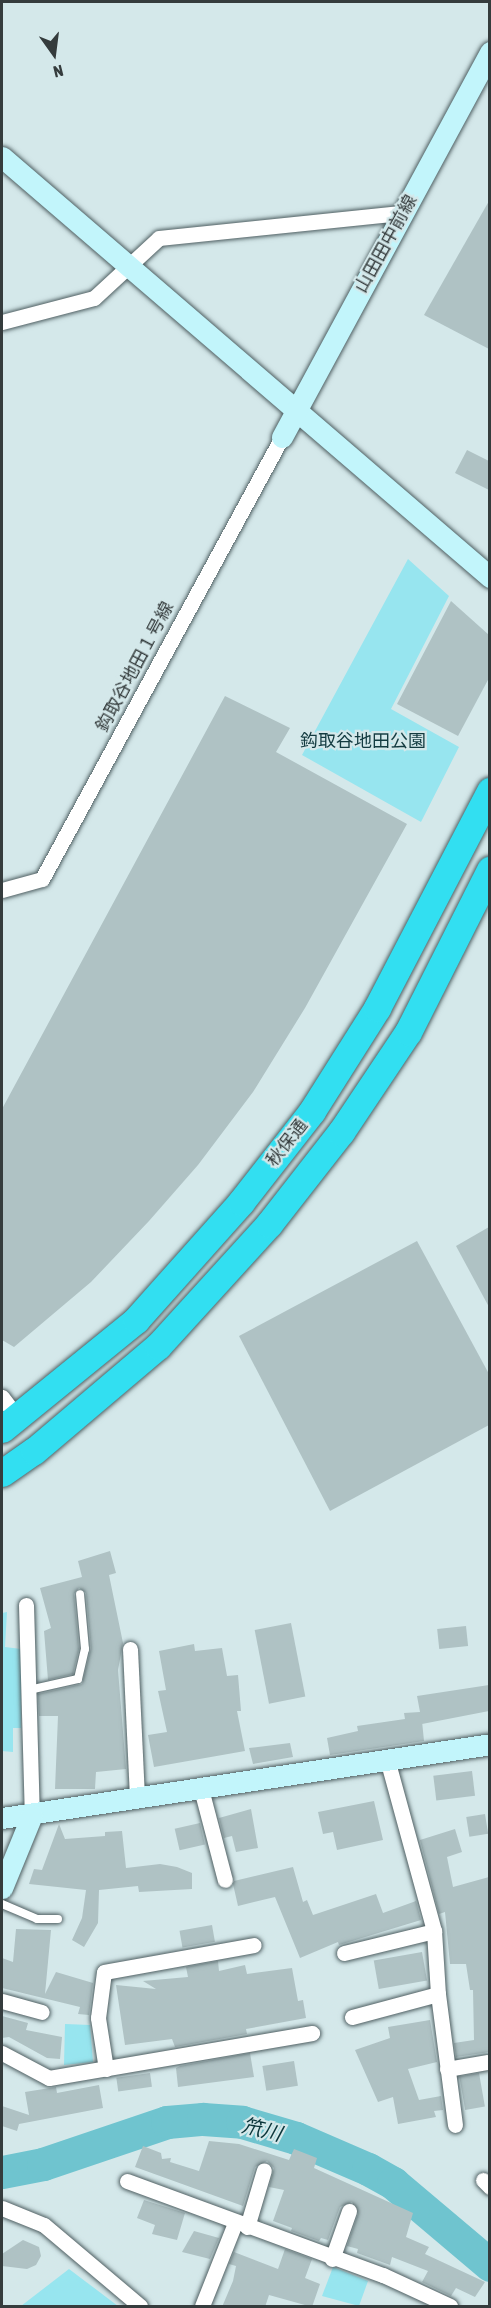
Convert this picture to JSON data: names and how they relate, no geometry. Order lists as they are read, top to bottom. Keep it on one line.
{"streets":{"highway":["秋保通"],"street":["山田田中前線","鈎取谷地田１号線"]},"crossings":[["山田田中前線","鈎取谷地田１号線"]],"water":["笊川"],"parks":["鈎取谷地田公園"],"north":"bottom"}
